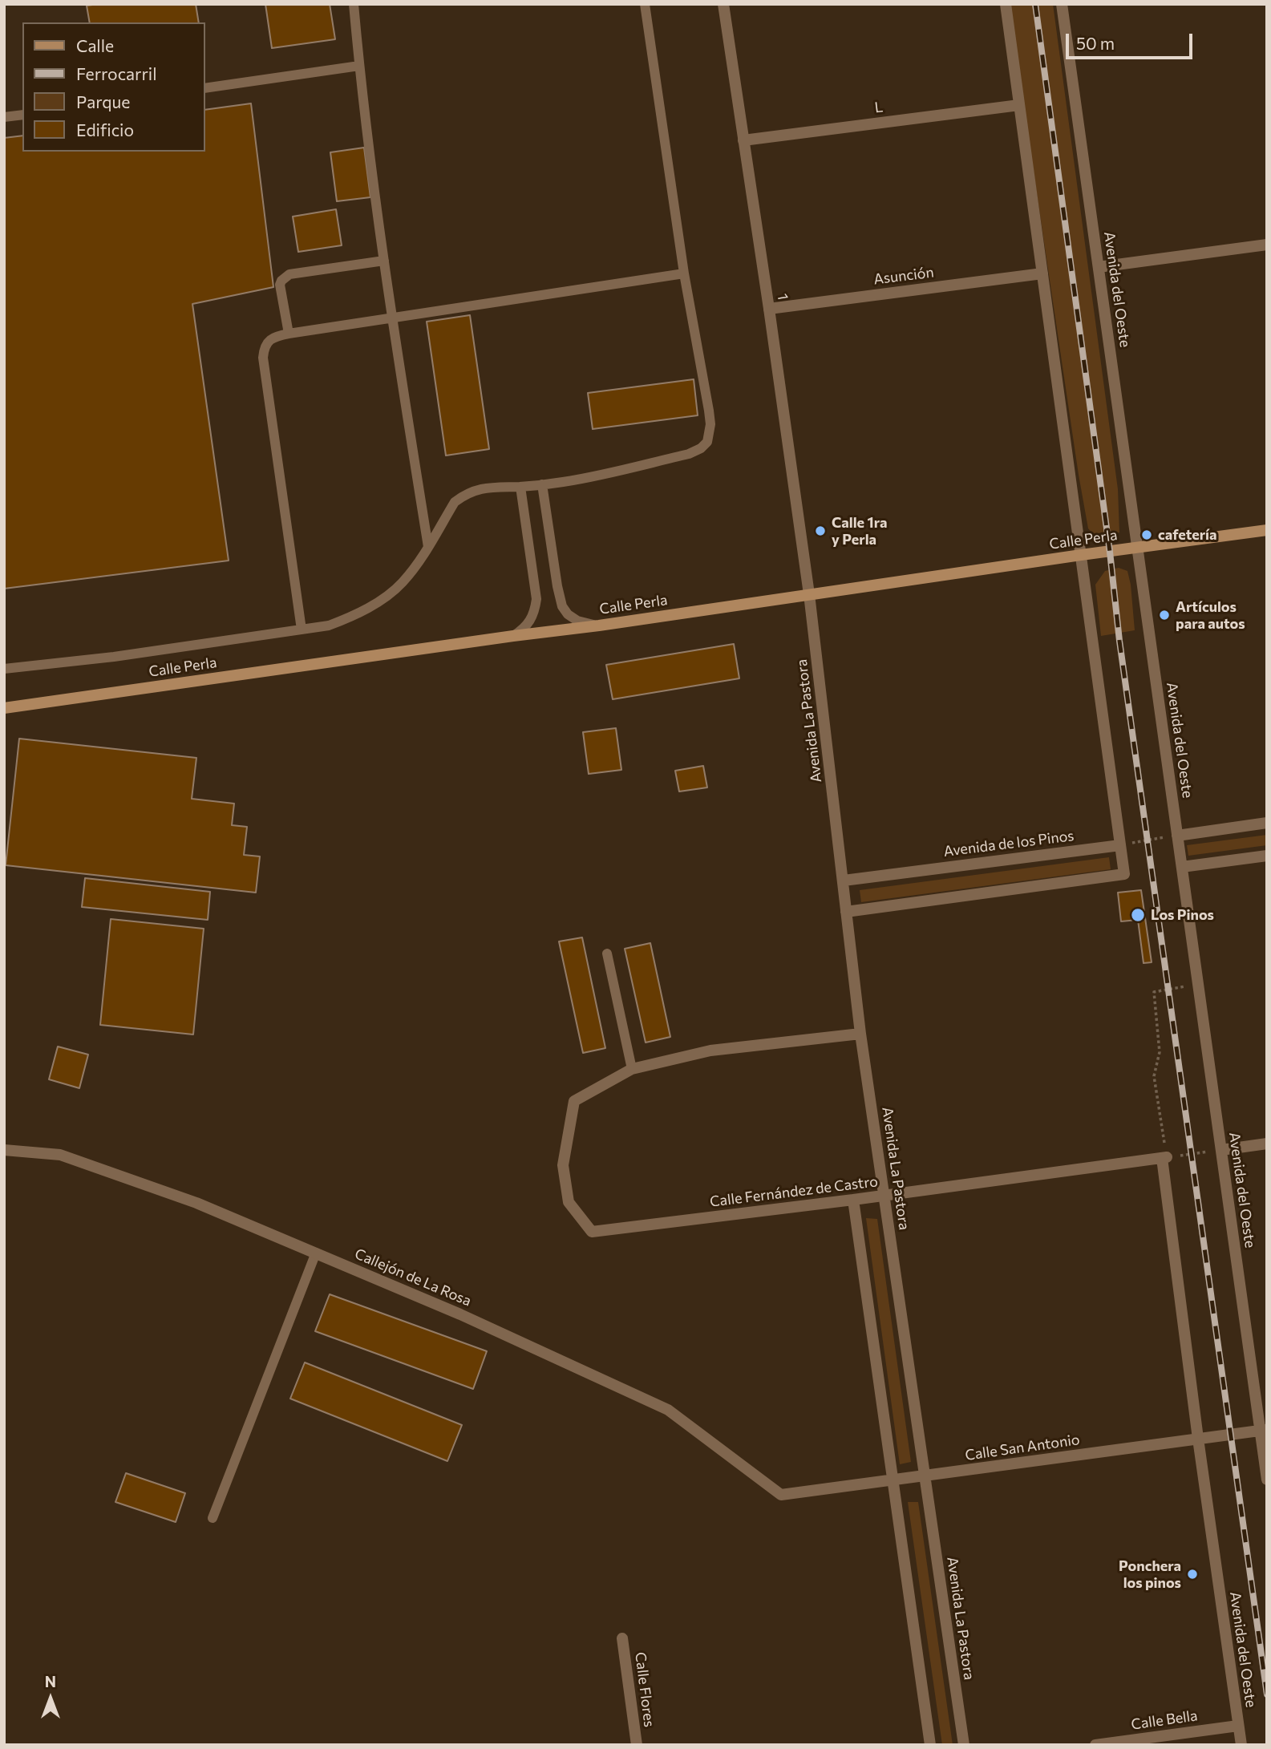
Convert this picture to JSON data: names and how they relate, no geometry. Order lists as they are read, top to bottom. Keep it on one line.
{"streets":{"main road":["Calle Perla"],"street":["L","Asunción","Avenida del Oeste","1","Avenida La Pastora","Avenida de los Pinos","Calle Fernández de Castro","Callejón de La Rosa","Calle San Antonio","Calle Flores","Calle Bella"]},"crossings":[["L","1"],["Asunción","1"],["Avenida del Oeste","Calle Perla"],["Avenida del Oeste","Calle Fernández de Castro"],["Avenida del Oeste","Calle San Antonio"],["Avenida del Oeste","Calle Bella"],["1","Calle Perla"],["1","Avenida La Pastora"],["Calle Perla","Avenida La Pastora"],["Avenida La Pastora","Avenida de los Pinos"],["Avenida La Pastora","Calle Fernández de Castro"],["Avenida La Pastora","Calle San Antonio"],["Callejón de La Rosa","Calle San Antonio"]],"places":["Calle 1ra y Perla","cafetería","Artículos para autos","Los Pinos","Ponchera los pinos"],"legend":["Calle","Ferrocarril","Parque","Edificio"],"scale_bar":"50 m","north":"top"}
